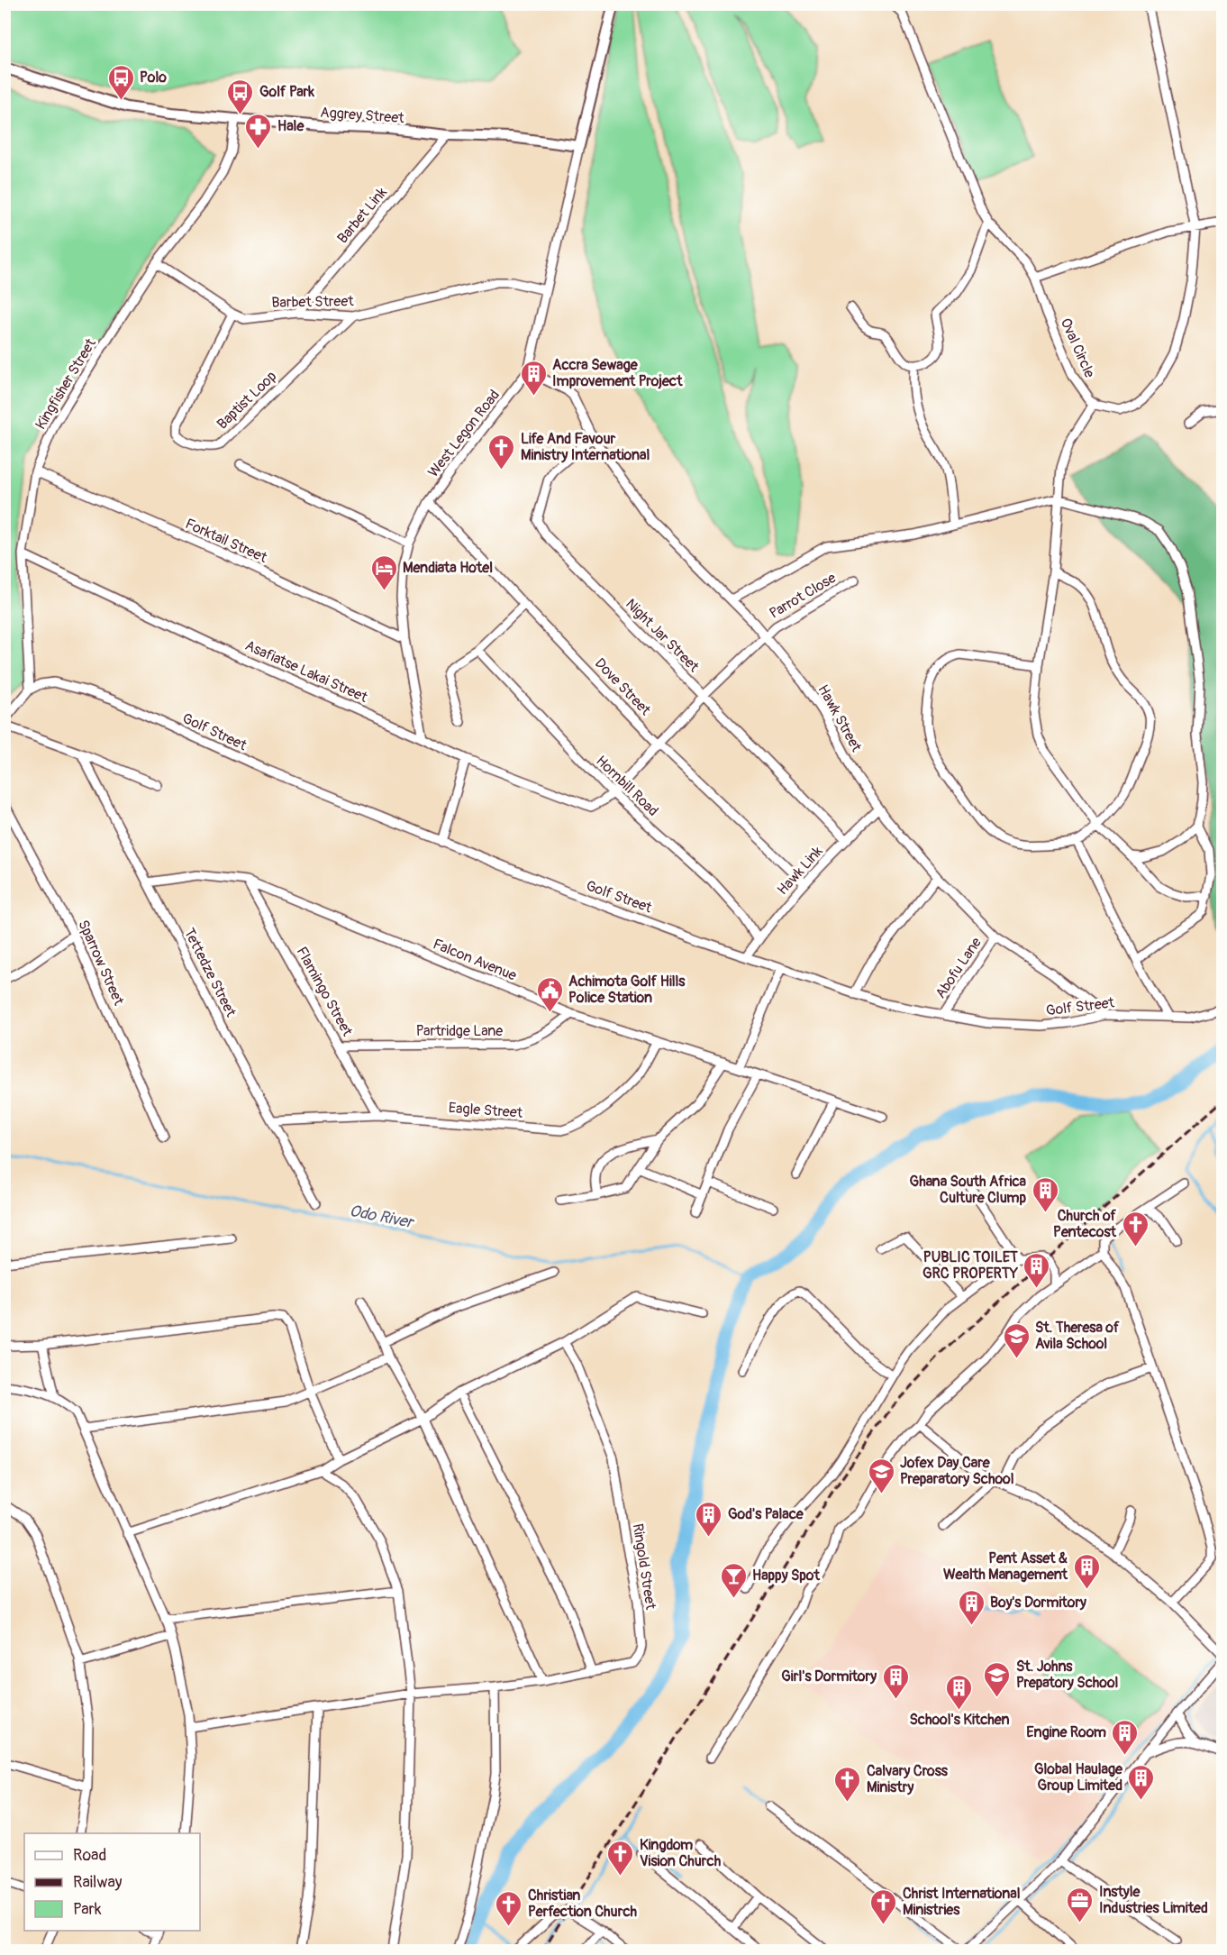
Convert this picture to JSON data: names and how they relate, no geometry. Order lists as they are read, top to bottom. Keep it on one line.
{"streets":{"main road":["Aggrey Street"],"street":["Barbet Link","Barbet Street","Oval Circle","Kingfisher Street","Baptist Loop","West Legon Road","Forktail Street","Parrot Close","Night Jar Street","Asafiatse Lakai Street","Dove Street","Hawk Street","Golf Street","Hornbill Road","Hawk Link","Falcon Avenue","Sparrow Street","Abofu Lane","Tettedze Street","Flamingo Street","Partridge Lane","Eagle Street","Ringold Street"]},"crossings":[["Aggrey Street","Barbet Link"],["Aggrey Street","Kingfisher Street"],["Aggrey Street","West Legon Road"],["Barbet Link","Barbet Street"],["Barbet Street","Kingfisher Street"],["Barbet Street","Baptist Loop"],["Barbet Street","West Legon Road"],["Kingfisher Street","Forktail Street"],["Kingfisher Street","Asafiatse Lakai Street"],["Kingfisher Street","Golf Street"],["West Legon Road","Forktail Street"],["West Legon Road","Asafiatse Lakai Street"],["West Legon Road","Dove Street"],["West Legon Road","Hawk Street"],["Parrot Close","Night Jar Street"],["Parrot Close","Asafiatse Lakai Street"],["Parrot Close","Dove Street"],["Parrot Close","Hawk Street"],["Parrot Close","Hornbill Road"],["Night Jar Street","Hawk Street"],["Night Jar Street","Hawk Link"],["Dove Street","Hawk Link"],["Hawk Street","Golf Street"],["Hawk Street","Hawk Link"],["Hawk Street","Abofu Lane"],["Golf Street","Hawk Link"],["Golf Street","Abofu Lane"],["Hornbill Road","Hawk Link"],["Falcon Avenue","Tettedze Street"],["Falcon Avenue","Flamingo Street"],["Falcon Avenue","Partridge Lane"],["Falcon Avenue","Eagle Street"],["Tettedze Street","Eagle Street"],["Flamingo Street","Partridge Lane"],["Flamingo Street","Eagle Street"]],"water":["Odo River"],"places":{"bus stop":["Polo","Golf Park"],"pharmacy":["Hale"],"building":["Accra Sewage Improvement Project","Ghana South Africa Culture Clump","PUBLIC TOILET GRC PROPERTY","God's Palace","Pent Asset & Wealth Management","Boy's Dormitory","Girl's Dormitory","School's Kitchen","Engine Room","Global Haulage Group Limited"],"church":["Life And Favour Ministry International","Church of Pentecost","Calvary Cross Ministry","Kingdom Vision Church","Christ International Ministries","Christian Perfection Church"],"hotel":["Mendiata Hotel"],"public building":["Achimota Golf Hills Police Station"],"school or university":["St. Theresa of Avila School","Jofex Day Care Preparatory School","St. Johns Prepatory School"],"bar":["Happy Spot"],"office":["Instyle Industries Limited"]},"legend":["Road","Railway","Park"]}
